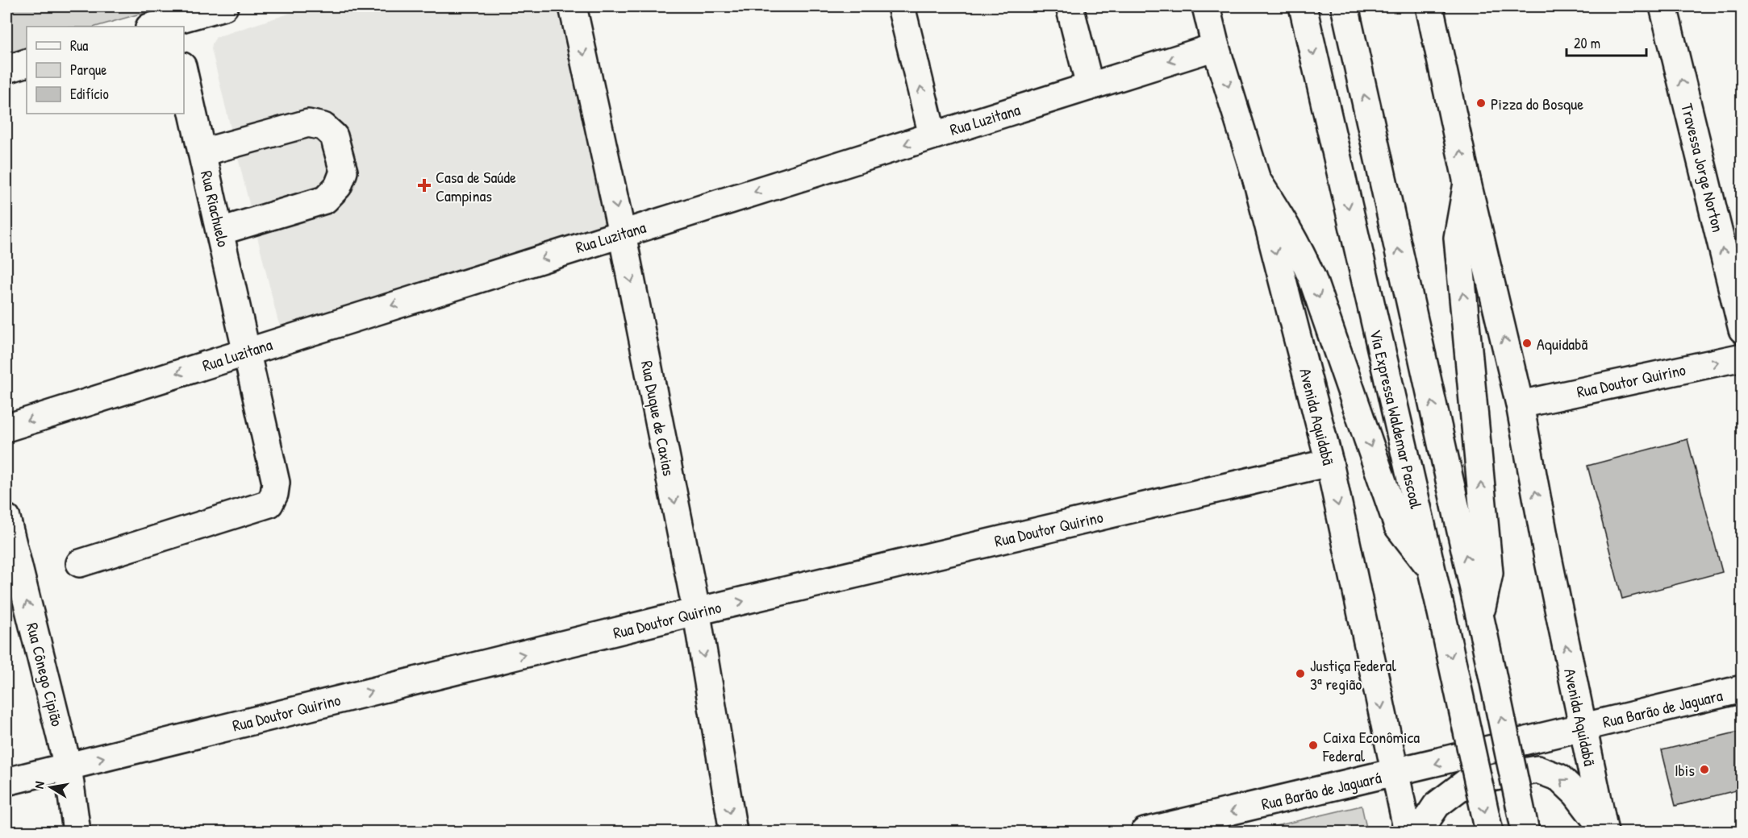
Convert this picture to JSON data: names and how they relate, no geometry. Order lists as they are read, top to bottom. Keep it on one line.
{"streets":{"main road":["Rua Luzitana","Travessa Jorge Norton","Rua Riachuelo","Rua Doutor Quirino","Avenida Aquidabã","Rua Duque de Caxias","Via Expressa Waldemar Pascoal","Rua Cônego Cipião","Rua Barão de Jaguara","Rua Barão de Jaguará"]},"crossings":[["Rua Luzitana","Rua Riachuelo"],["Rua Luzitana","Avenida Aquidabã"],["Rua Luzitana","Rua Duque de Caxias"],["Rua Doutor Quirino","Avenida Aquidabã"],["Rua Doutor Quirino","Rua Duque de Caxias"],["Rua Doutor Quirino","Rua Cônego Cipião"],["Avenida Aquidabã","Rua Barão de Jaguara"],["Avenida Aquidabã","Rua Barão de Jaguará"],["Rua Barão de Jaguara","Rua Barão de Jaguará"]],"one_way":["Rua Luzitana","Travessa Jorge Norton","Rua Doutor Quirino","Rua Duque de Caxias","Rua Cônego Cipião","Rua Barão de Jaguará"],"places":{"other":["Pizza do Bosque","Aquidabã","Justiça Federal 3ª região","Caixa Econômica Federal","Ibis"],"health":["Casa de Saúde Campinas"]},"legend":["Rua","Parque","Edifício"],"scale_bar":"20 m","north":"left"}
